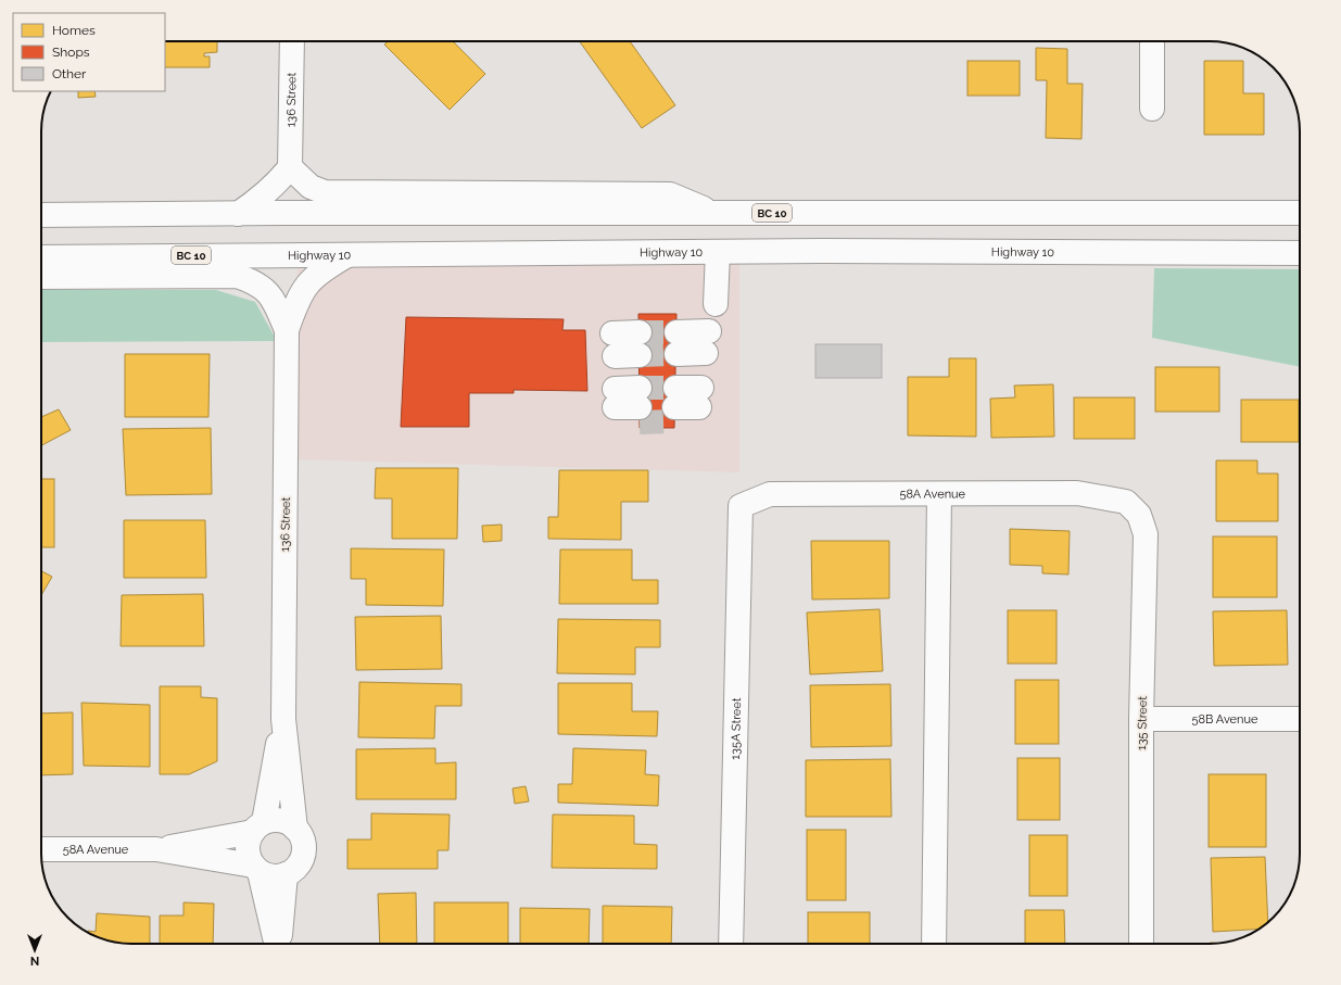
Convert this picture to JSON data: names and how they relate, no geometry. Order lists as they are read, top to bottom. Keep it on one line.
{"streets":{"main road":["136 Street","BC 10","Highway 10","58A Avenue","58B Avenue","135 Street","135A Street"]},"crossings":[["136 Street","58A Avenue"],["58A Avenue","135 Street"],["58A Avenue","135A Street"],["58B Avenue","135 Street"]],"legend":["Homes","Shops","Other"],"north":"bottom"}
